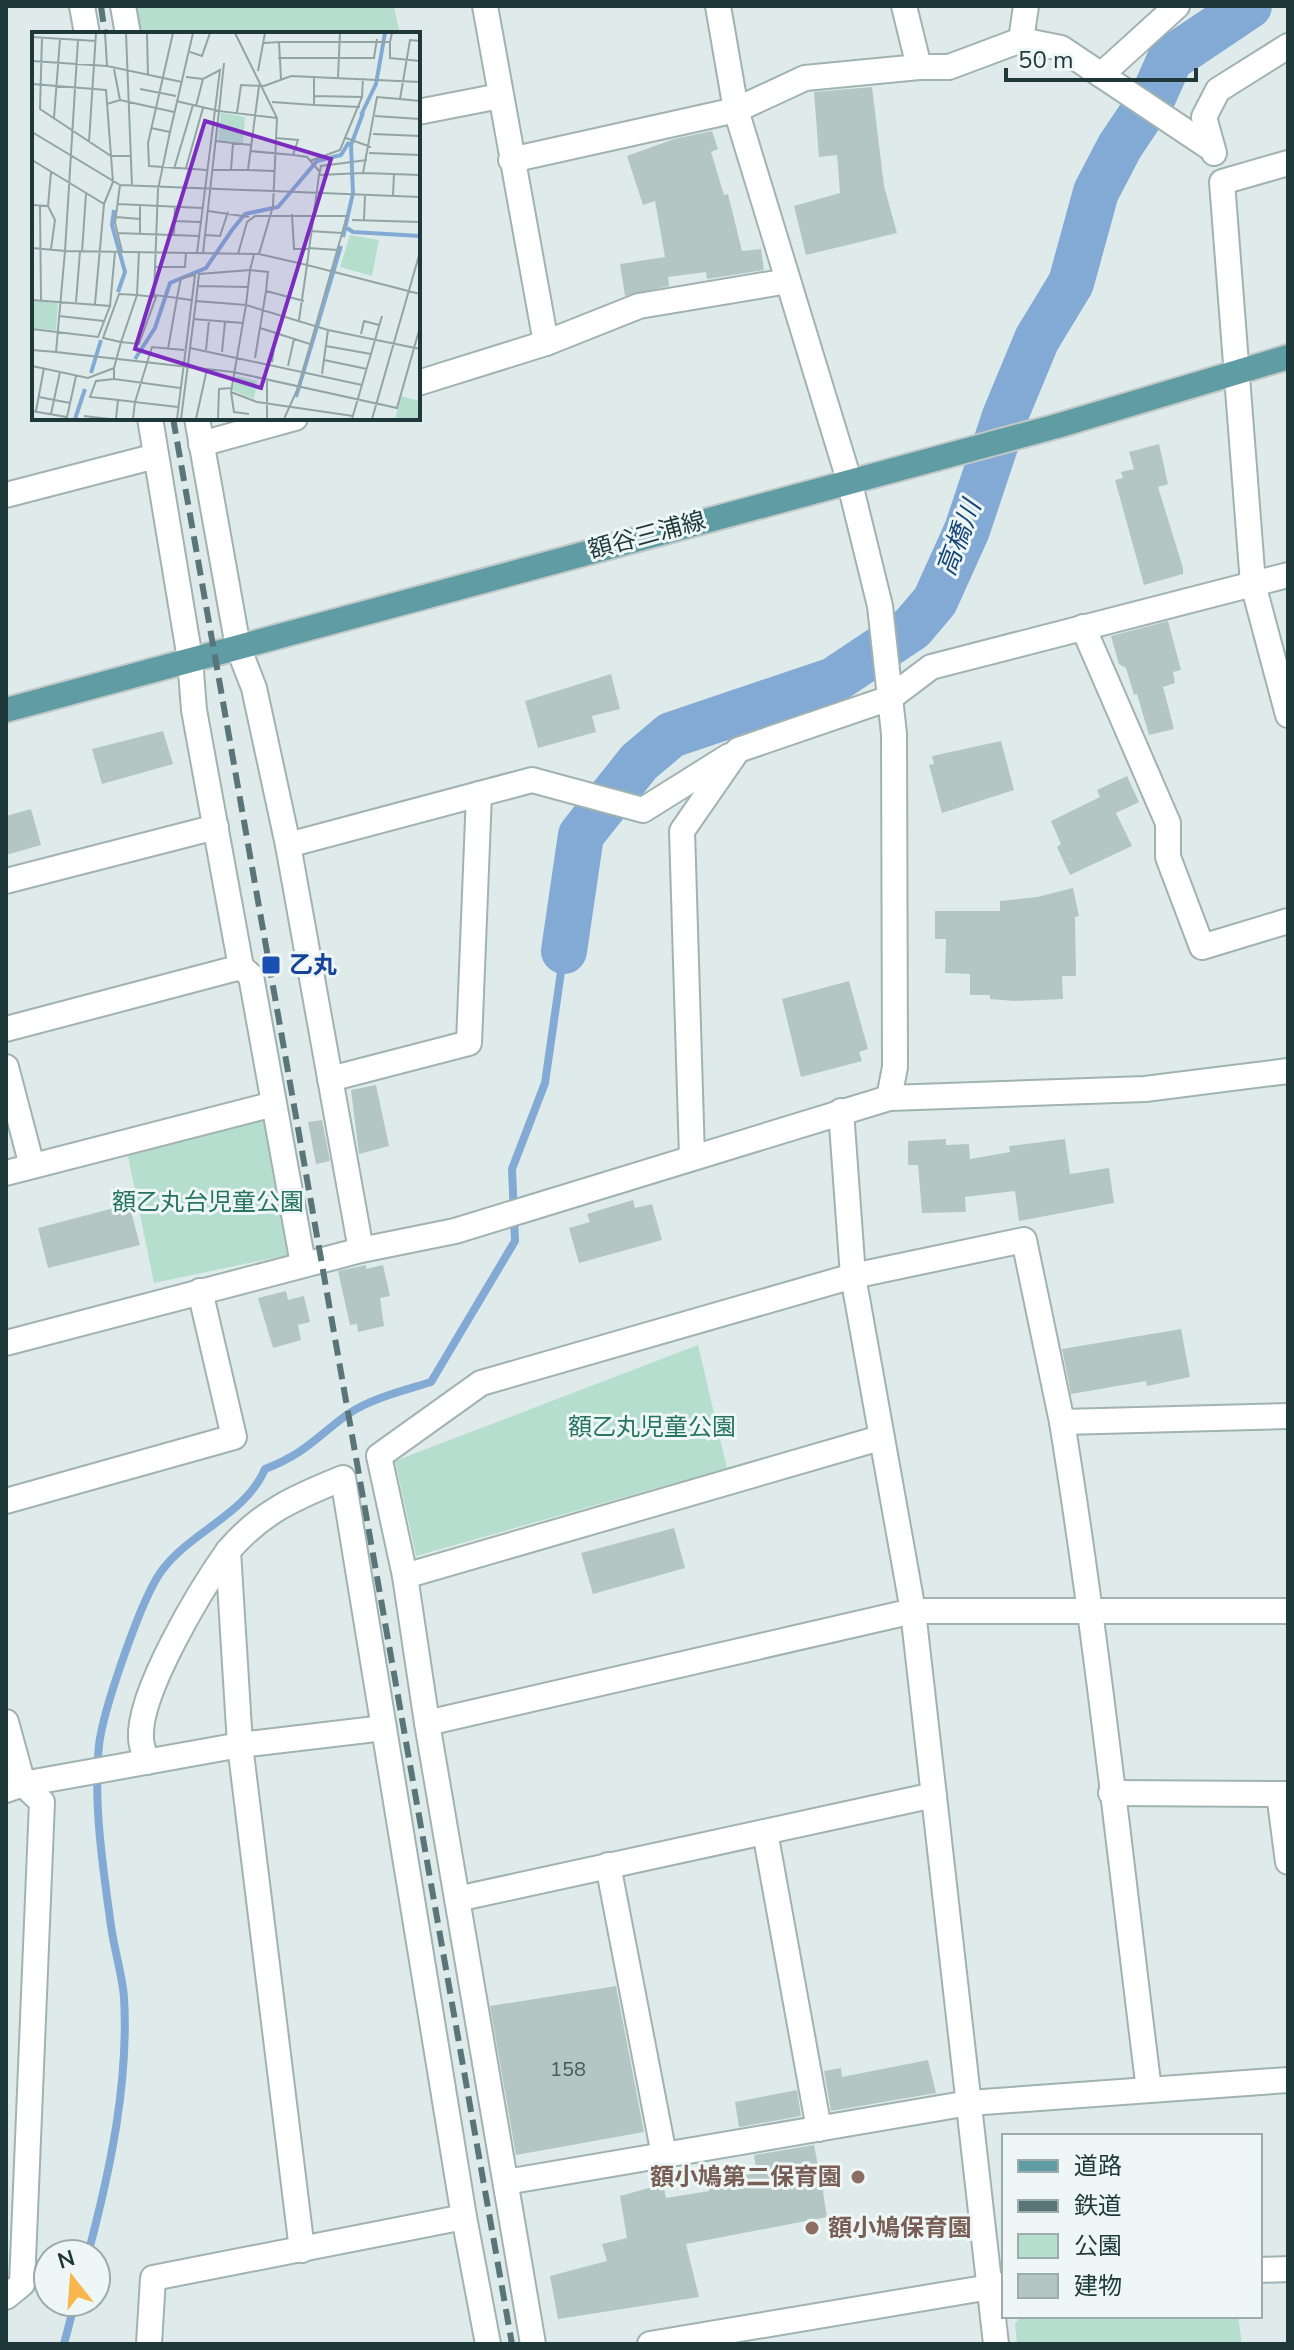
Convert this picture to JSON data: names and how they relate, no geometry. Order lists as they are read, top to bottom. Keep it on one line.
{"streets":{"main road":["額谷三浦線"]},"water":["高橋川"],"parks":["額乙丸台児童公園","額乙丸児童公園"],"places":{"transit":["乙丸"],"other":["額小鳩第二保育園","額小鳩保育園"]},"house_numbers":["158"],"legend":["道路","鉄道","公園","建物"],"scale_bar":"50 m","north":"top"}
